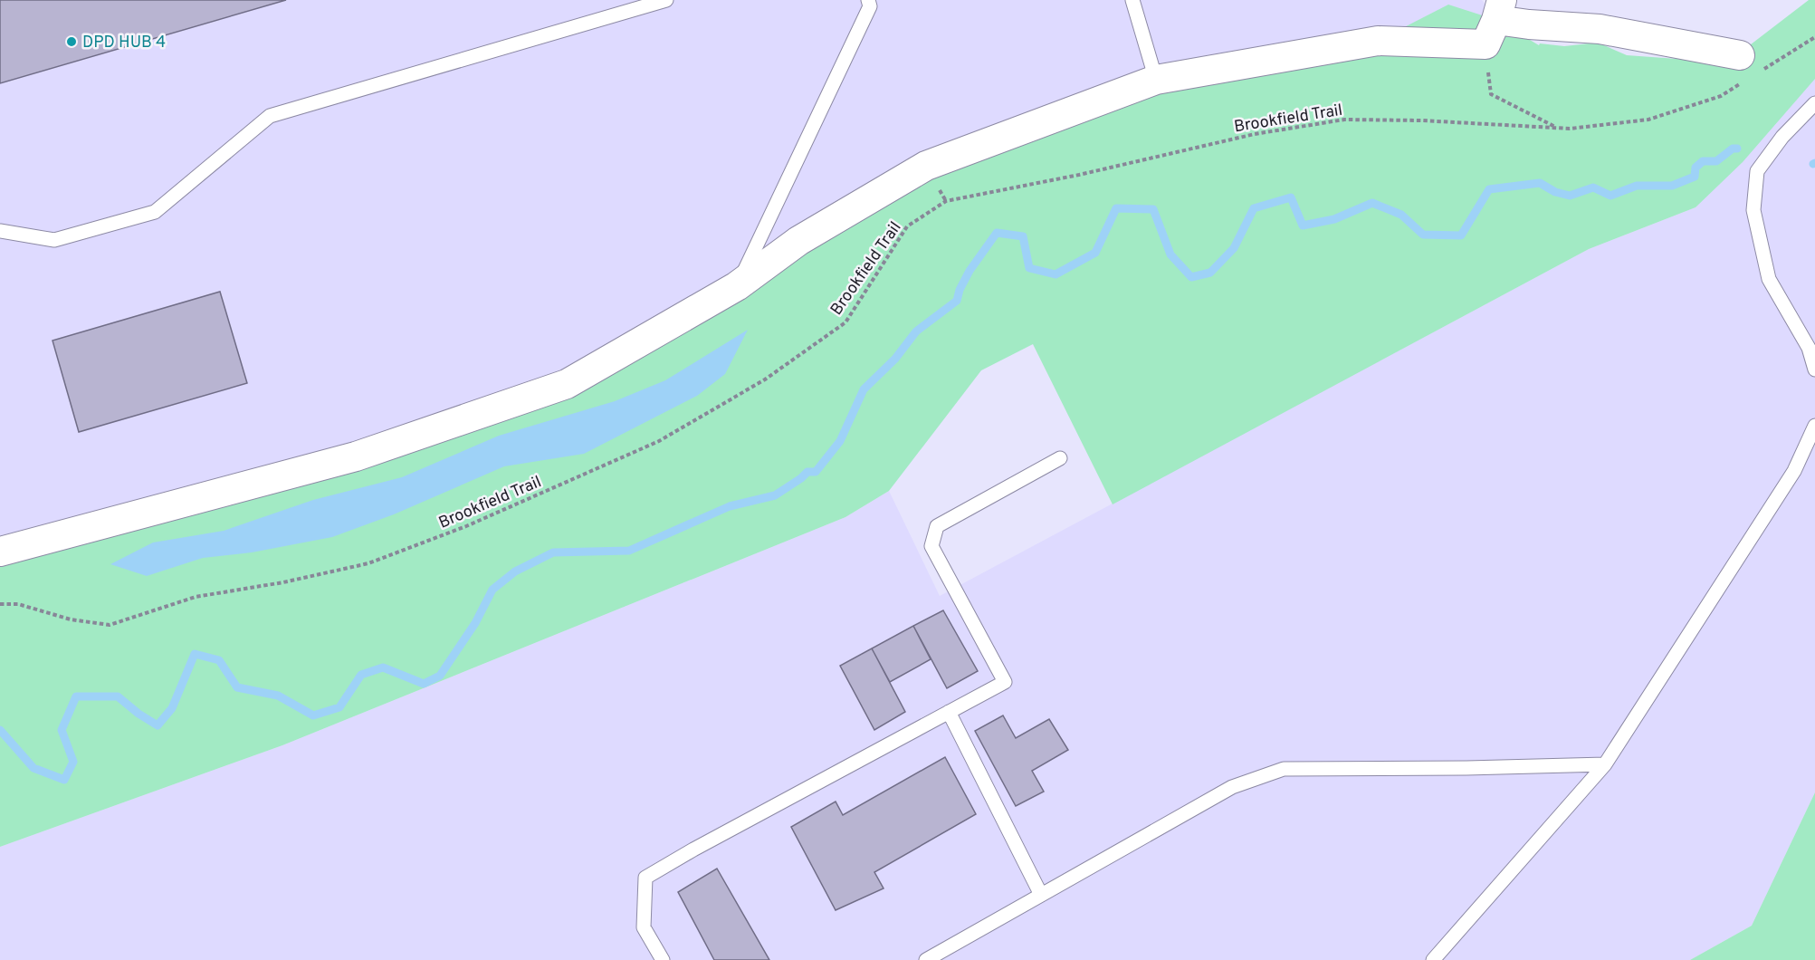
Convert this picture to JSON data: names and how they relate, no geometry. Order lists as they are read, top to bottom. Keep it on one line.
{"streets":{"path":["Brookfield Trail"]},"places":["DPD HUB 4"]}
